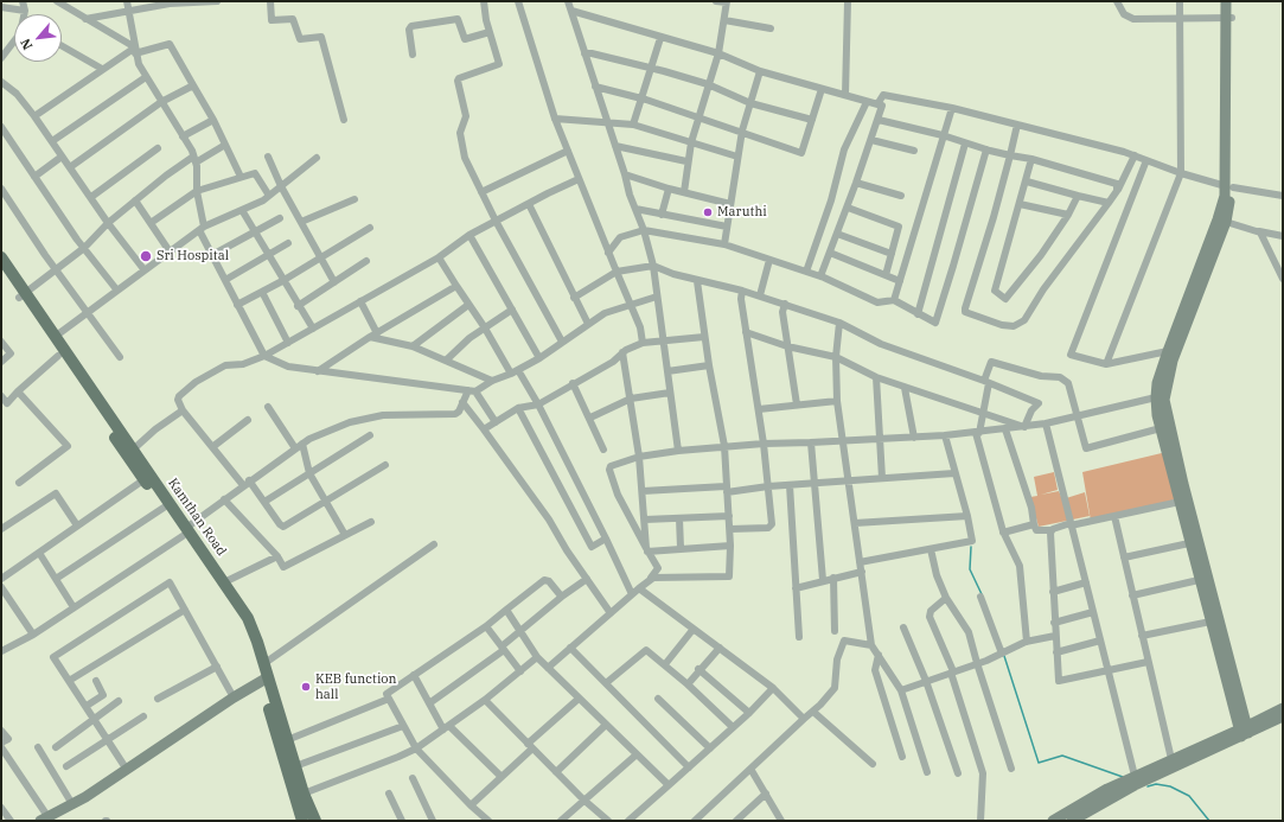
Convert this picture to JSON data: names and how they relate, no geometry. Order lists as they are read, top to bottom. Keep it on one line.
{"streets":{"main road":["Kamthan Road"]},"places":["Maruthi","Sri Hospital","KEB function hall"],"north":"bottom left"}
